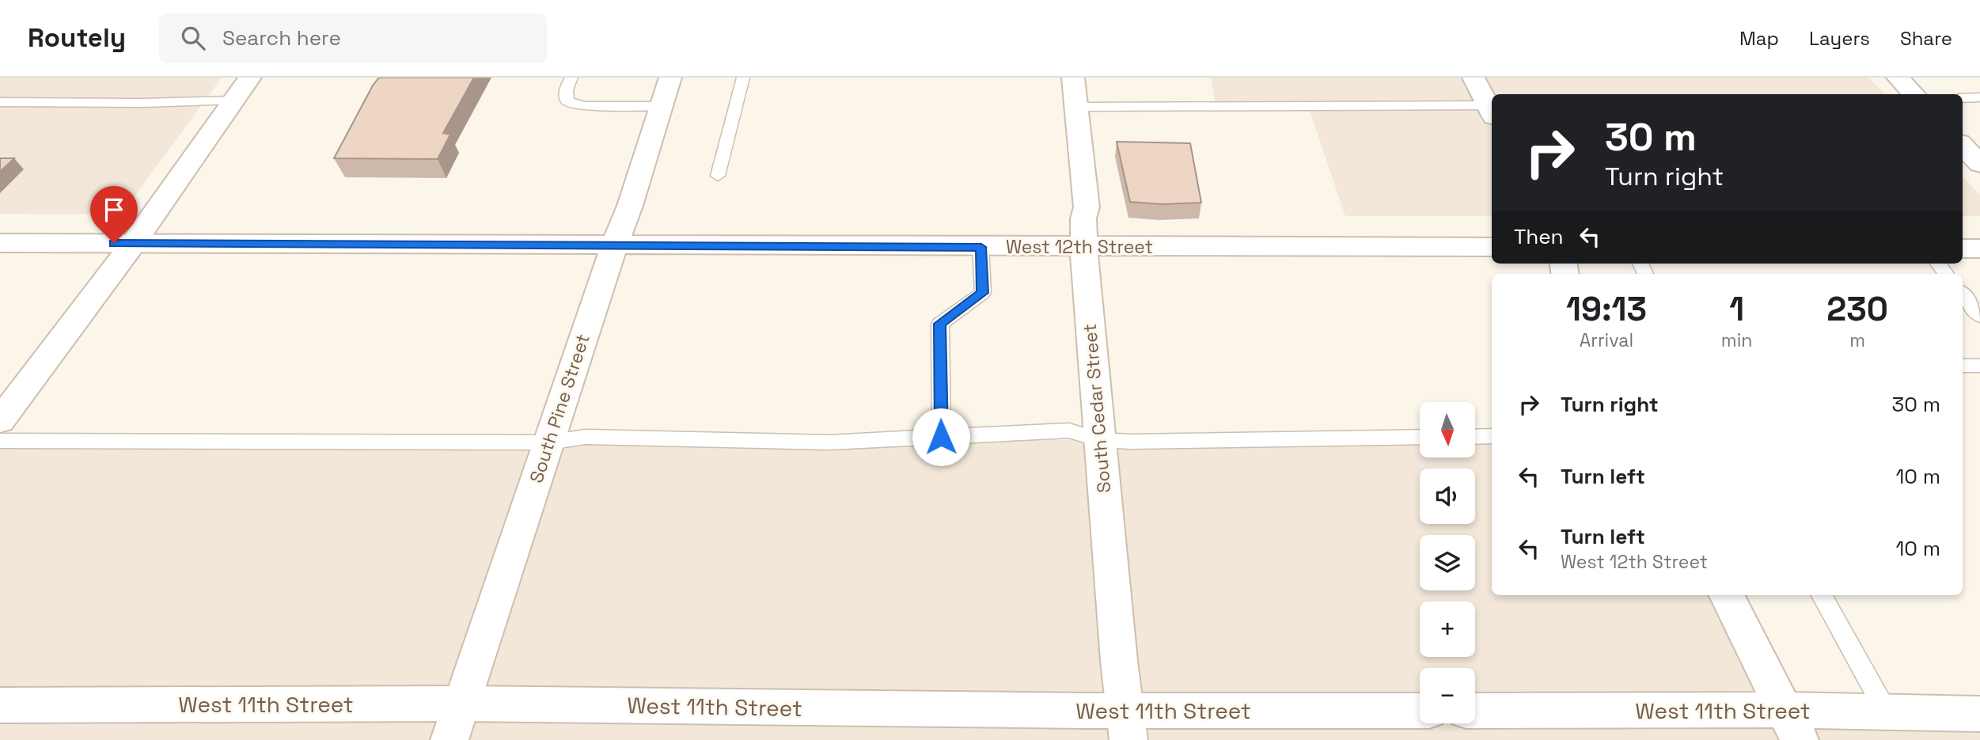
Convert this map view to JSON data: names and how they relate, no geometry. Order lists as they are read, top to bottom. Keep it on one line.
{"streets":{"main road":["West 12th Street","South Pine Street","South Cedar Street","West 11th Street"]},"crossings":[["West 12th Street","South Pine Street"],["West 12th Street","South Cedar Street"],["South Pine Street","West 11th Street"],["South Cedar Street","West 11th Street"]],"north":"bottom","page":{"header":"Routely","search":"Search here","nav":["Map","Layers","Share"],"turn":["30 m","Turn right"],"then":"Then","eta":["19:13","Arrival","1","min","230","m"],"list":[{"name":"Turn right","value":"30 m"},{"name":"Turn left","value":"10 m"},{"name":"Turn left","note":"West 12th Street","value":"10 m"}],"map_buttons":["+","−"]}}
